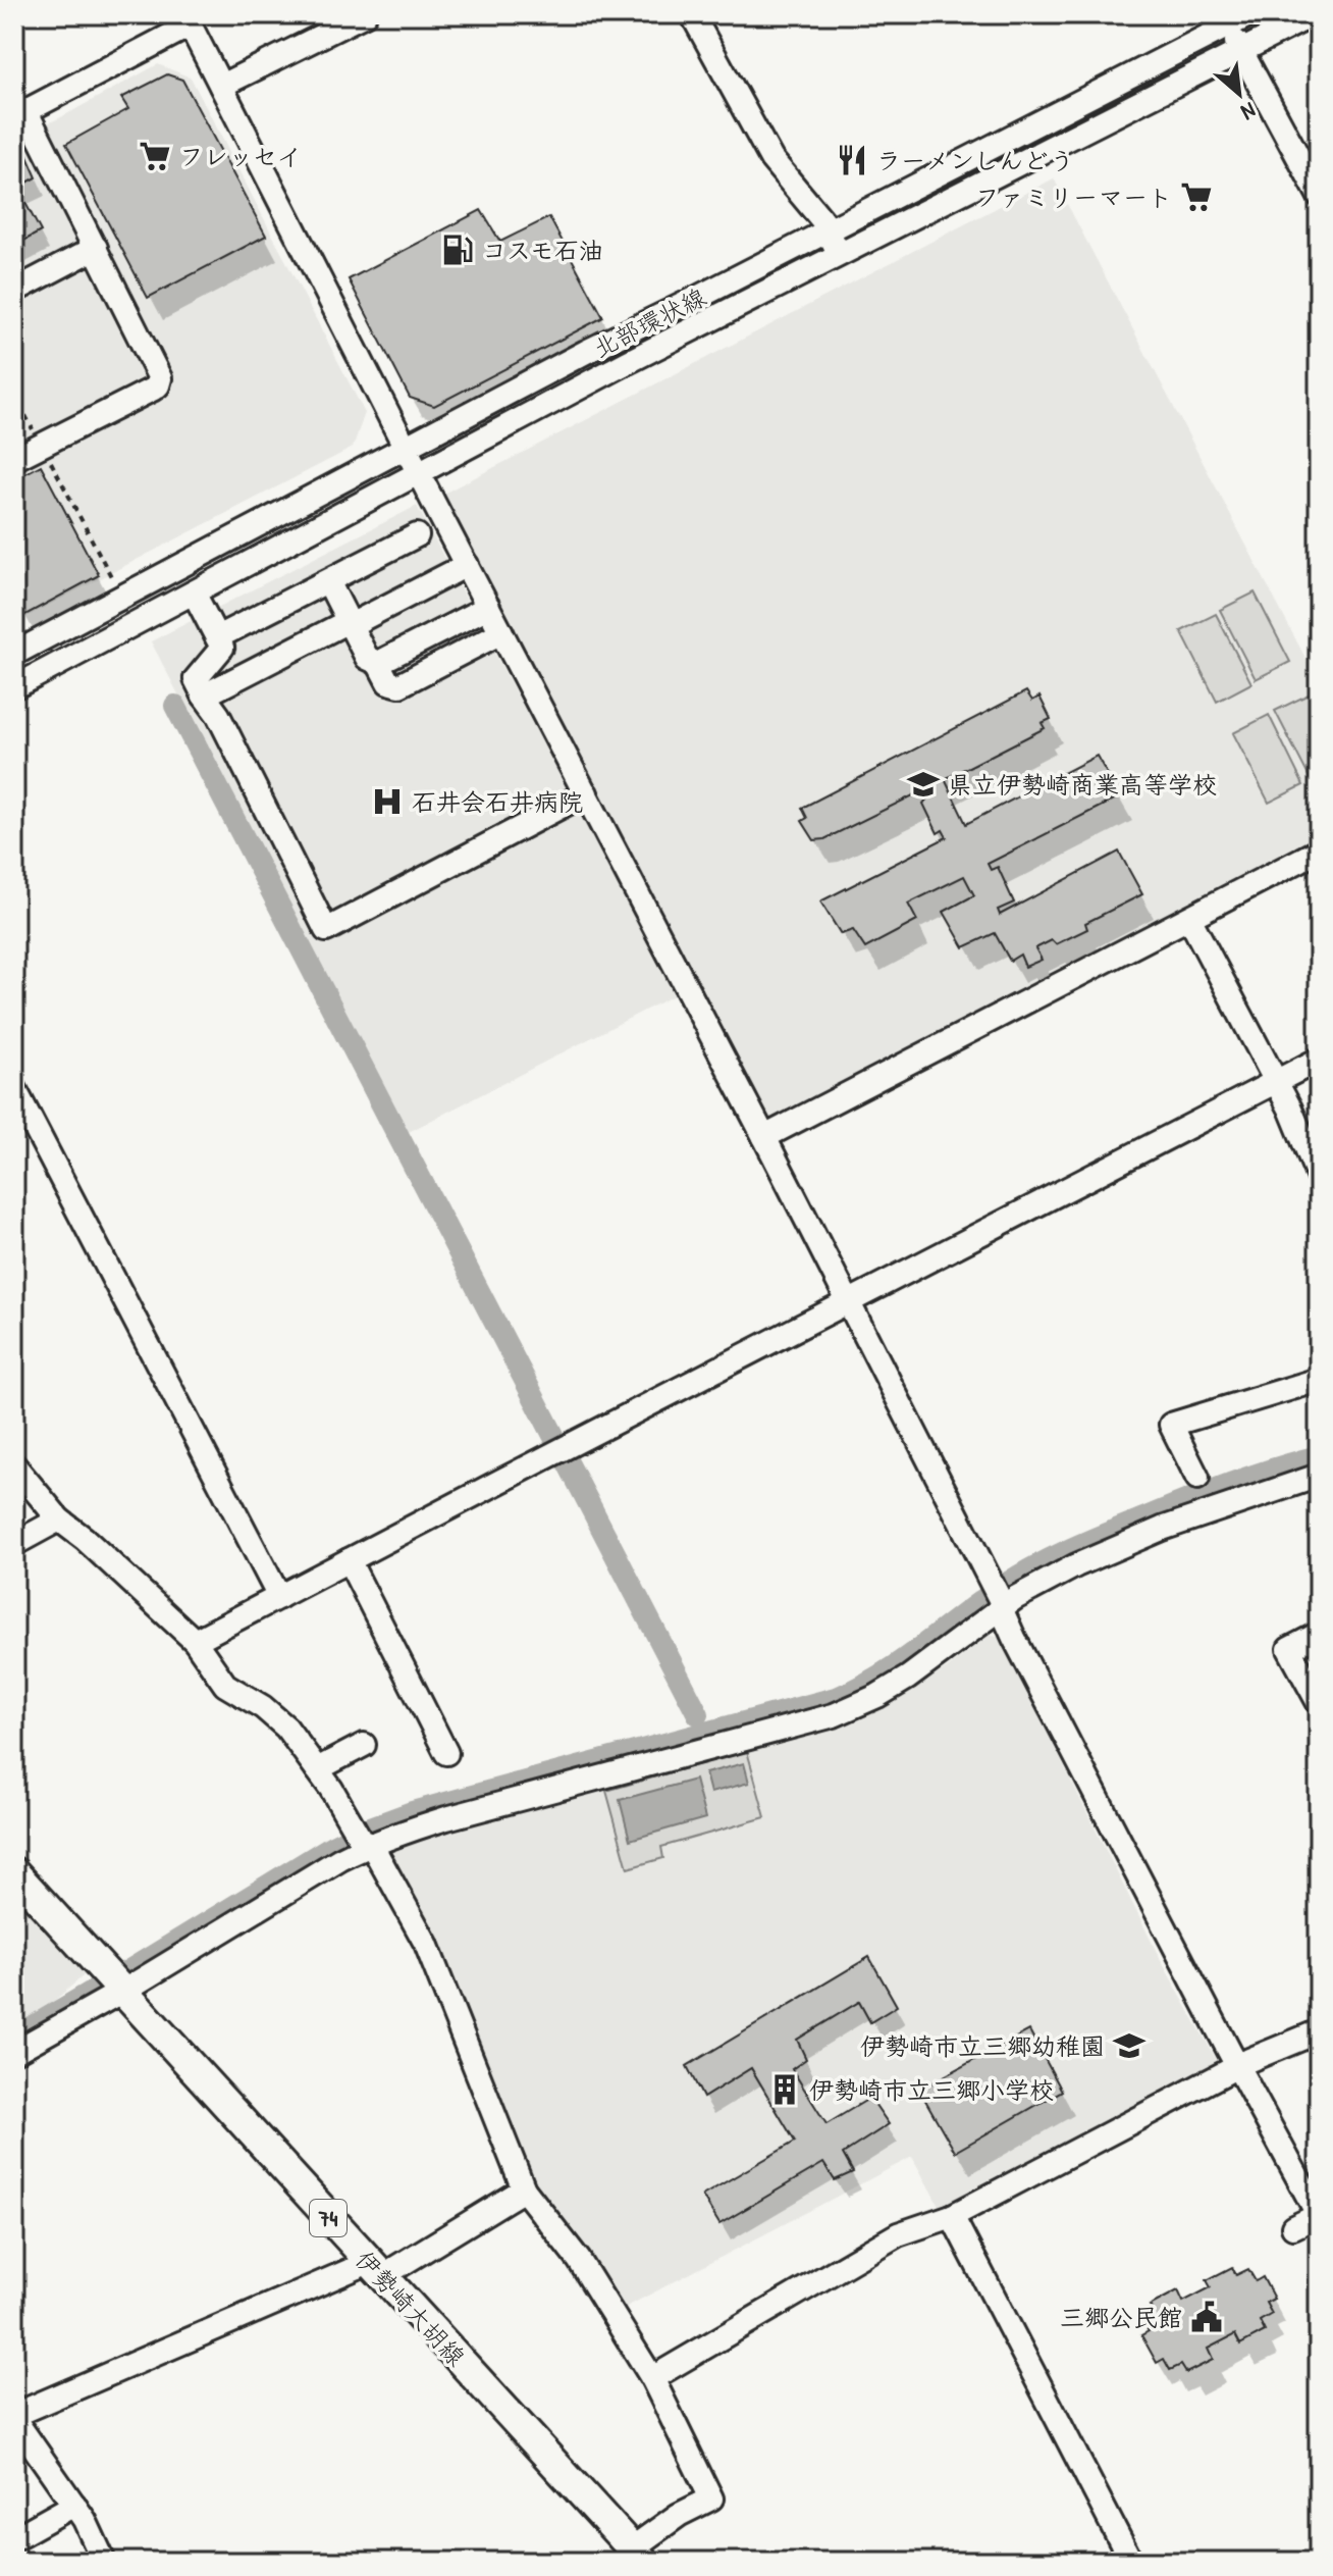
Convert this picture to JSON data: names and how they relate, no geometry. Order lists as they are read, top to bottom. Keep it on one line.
{"streets":{"main road":["74","伊勢崎大胡線"],"street":["北部環状線"]},"places":{"supermarket":["フレッセイ","ファミリーマート"],"restaurant":["ラーメンしんどう"],"fuel station":["コスモ石油"],"school or university":["県立伊勢崎商業高等学校","伊勢崎市立三郷幼稚園"],"hospital":["石井会石井病院"],"building":["伊勢崎市立三郷小学校"],"public building":["三郷公民館"]},"north":"bottom right"}
